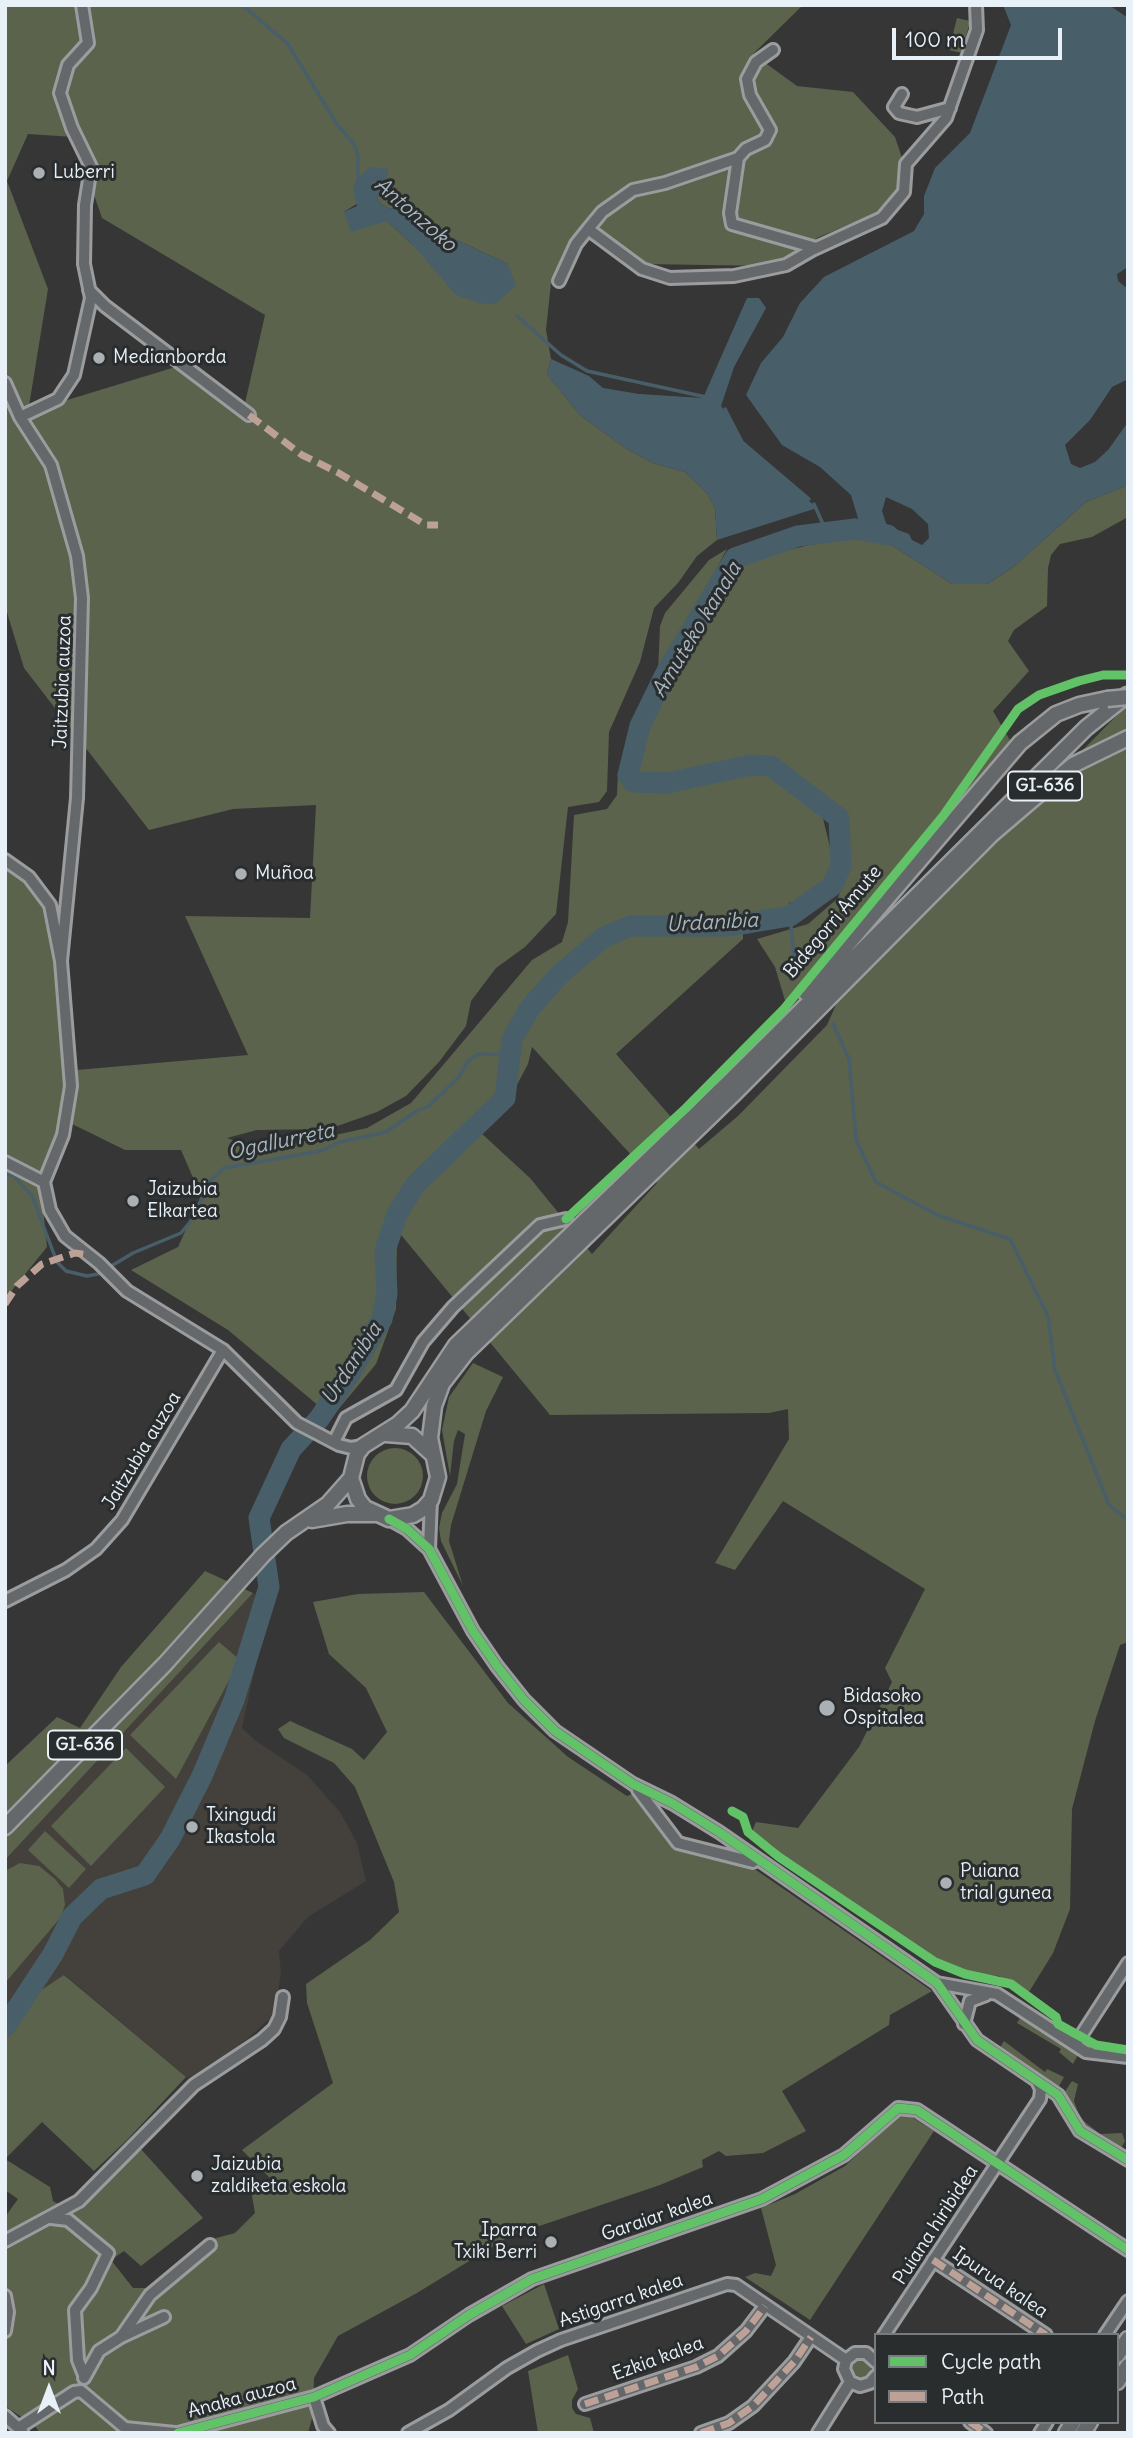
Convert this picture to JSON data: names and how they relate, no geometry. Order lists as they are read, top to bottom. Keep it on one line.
{"streets":{"main road":["GI-636"],"street":["Jaitzubia auzoa","Garaiar kalea","Puiana hiribidea","Ipurua kalea","Astigarra kalea","Ezkia kalea","Anaka auzoa"],"cycle path":["Bidegorri Amute"]},"crossings":[["Garaiar kalea","Puiana hiribidea"],["Garaiar kalea","Anaka auzoa"],["Puiana hiribidea","Ipurua kalea"],["Astigarra kalea","Ezkia kalea"]],"water":["Antonzoko","Amuteko kanala","Urdanibia","Ogallurreta"],"places":["Luberri","Medianborda","Muñoa","Jaizubia Elkartea","Bidasoko Ospitalea","Txingudi Ikastola","Puiana trial gunea","Jaizubia zaldiketa eskola","Iparra Txiki Berri"],"legend":["Cycle path","Path"],"scale_bar":"100 m","north":"top"}
